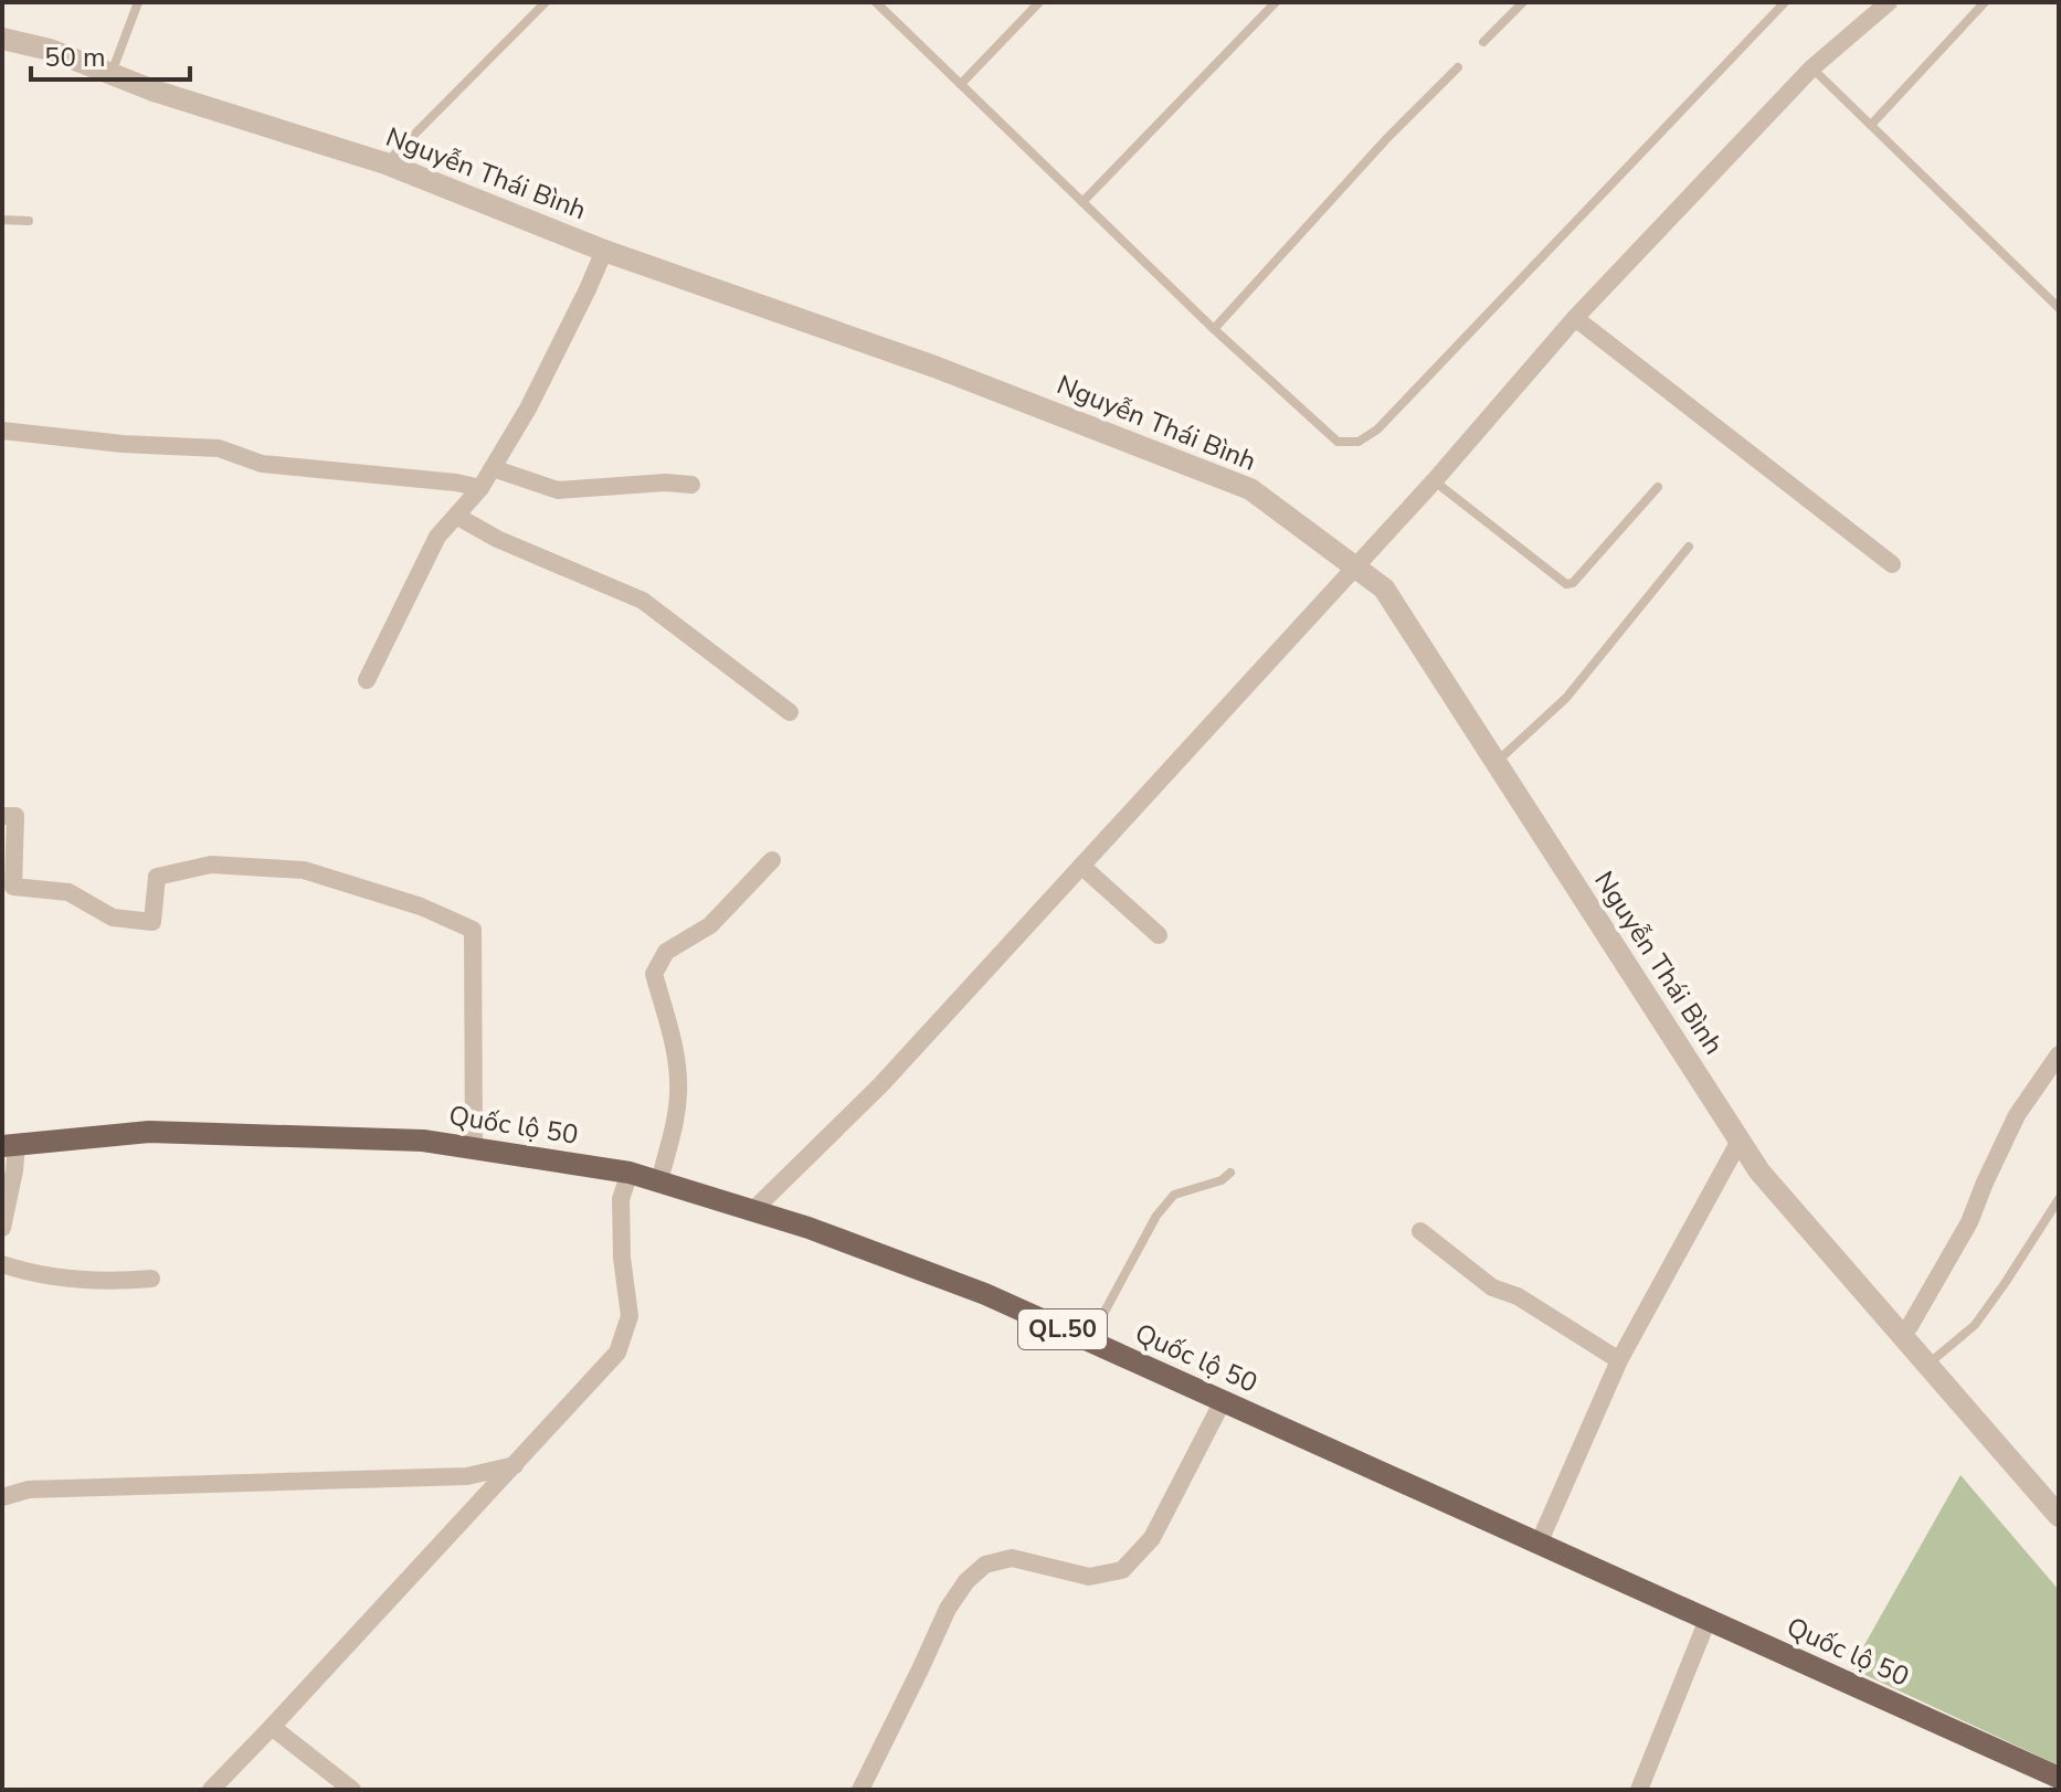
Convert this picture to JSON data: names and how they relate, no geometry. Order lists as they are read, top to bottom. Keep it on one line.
{"streets":{"main road":["Quốc lộ 50","QL.50"],"street":["Nguyễn Thái Bình"]},"scale_bar":"50 m"}
